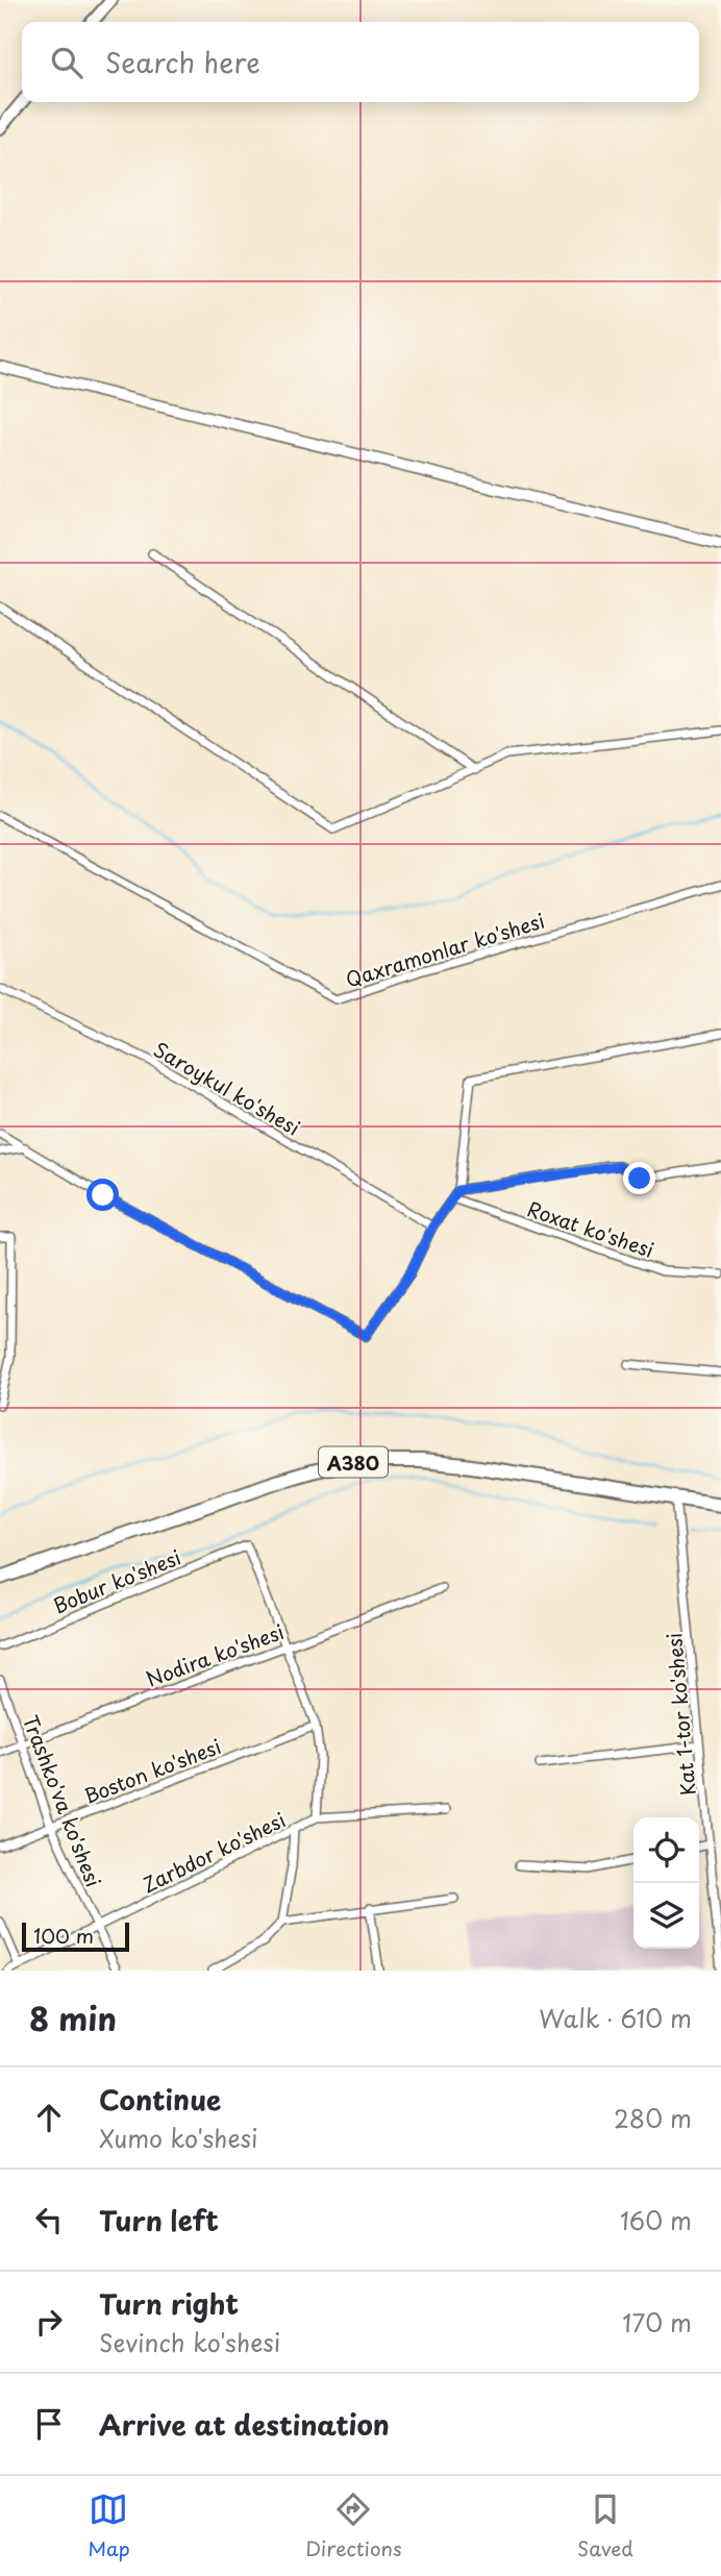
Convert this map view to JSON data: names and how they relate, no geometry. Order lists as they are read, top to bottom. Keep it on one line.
{"streets":{"highway":["A380"],"street":["Qaxramonlar ko'shesi","Saroykul ko'shesi","Roxat ko'shesi","Bobur ko'shesi","Nodira ko'shesi","Kat 1-tor ko'shesi","Boston ko'shesi","Trashko'va ko'shesi","Zarbdor ko'shesi"]},"crossings":[["A380","Kat 1-tor ko'shesi"],["Bobur ko'shesi","Nodira ko'shesi"],["Nodira ko'shesi","Trashko'va ko'shesi"],["Boston ko'shesi","Trashko'va ko'shesi"],["Trashko'va ko'shesi","Zarbdor ko'shesi"]],"scale_bar":"100 m","page":{"search":"Search here","scale":"100 m","heading":["8 min","Walk · 610 m"],"list":[["Continue","Xumo ko'shesi","280 m"],["Turn left","160 m"],["Turn right","Sevinch ko'shesi","170 m"],"Arrive at destination"],"nav":["Map","Directions","Saved"]}}
